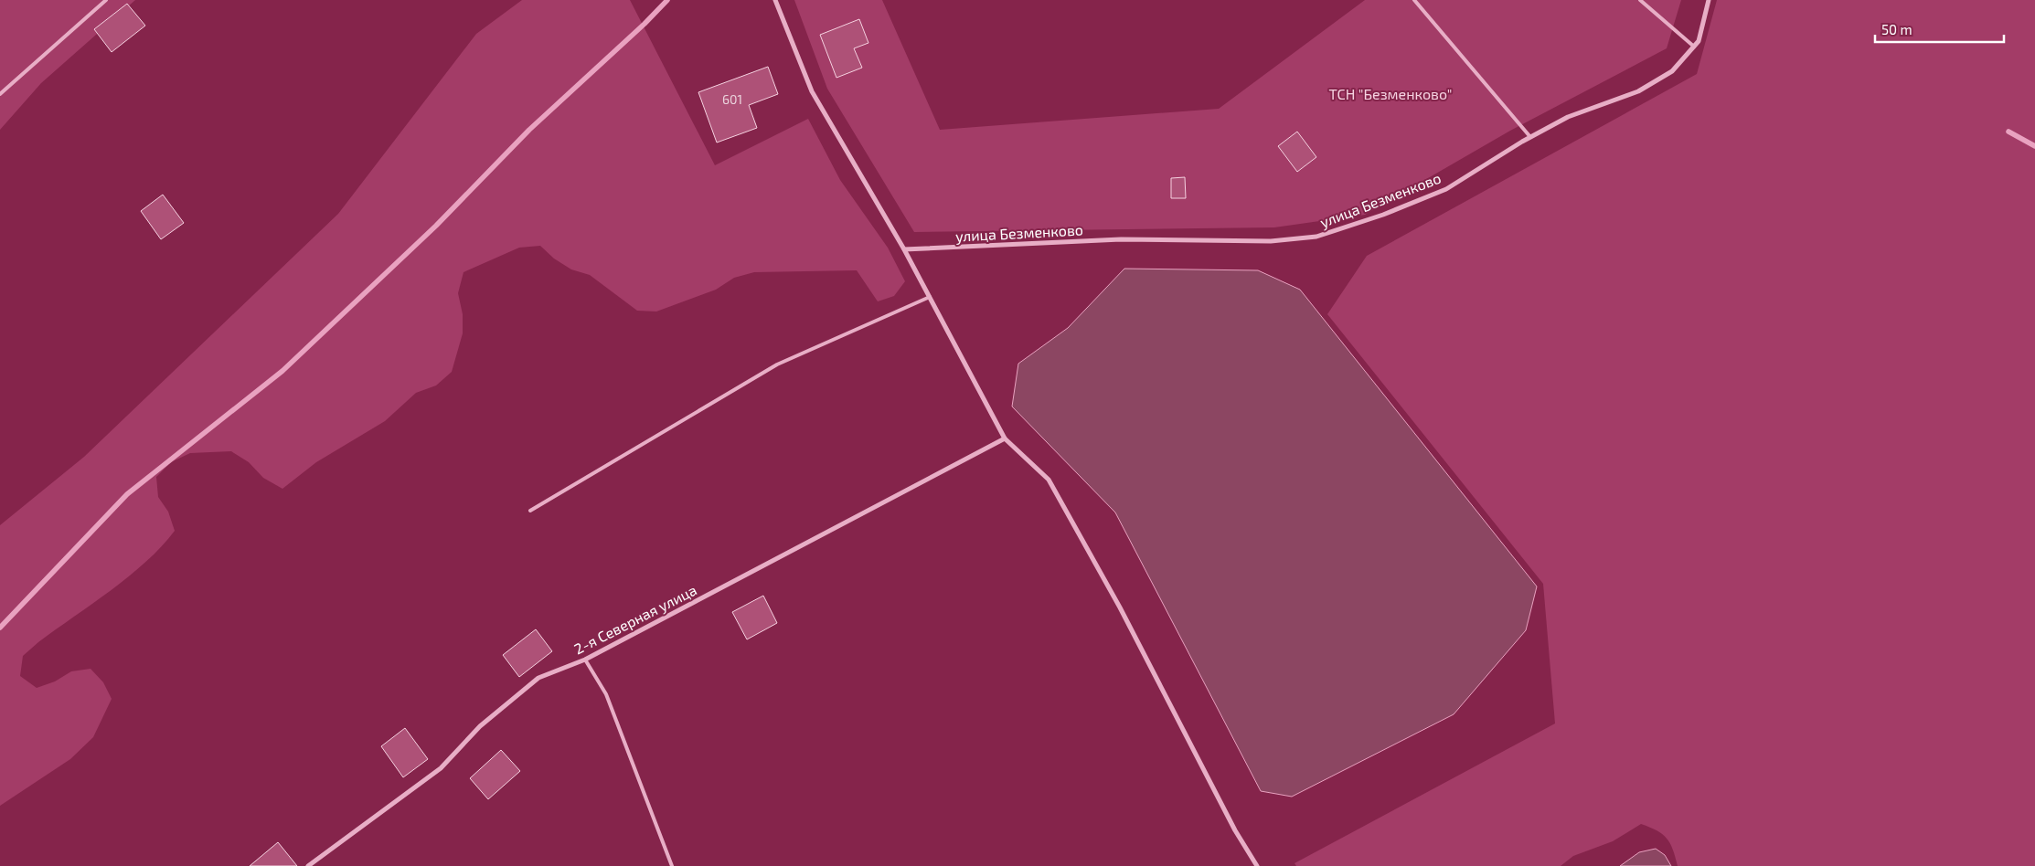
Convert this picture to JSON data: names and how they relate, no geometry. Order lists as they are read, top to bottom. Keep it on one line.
{"streets":{"street":["улица Безменково","2-я Северная улица"]},"parks":["ТСН \"Безменково\""],"house_numbers":["601"],"scale_bar":"50 m"}
